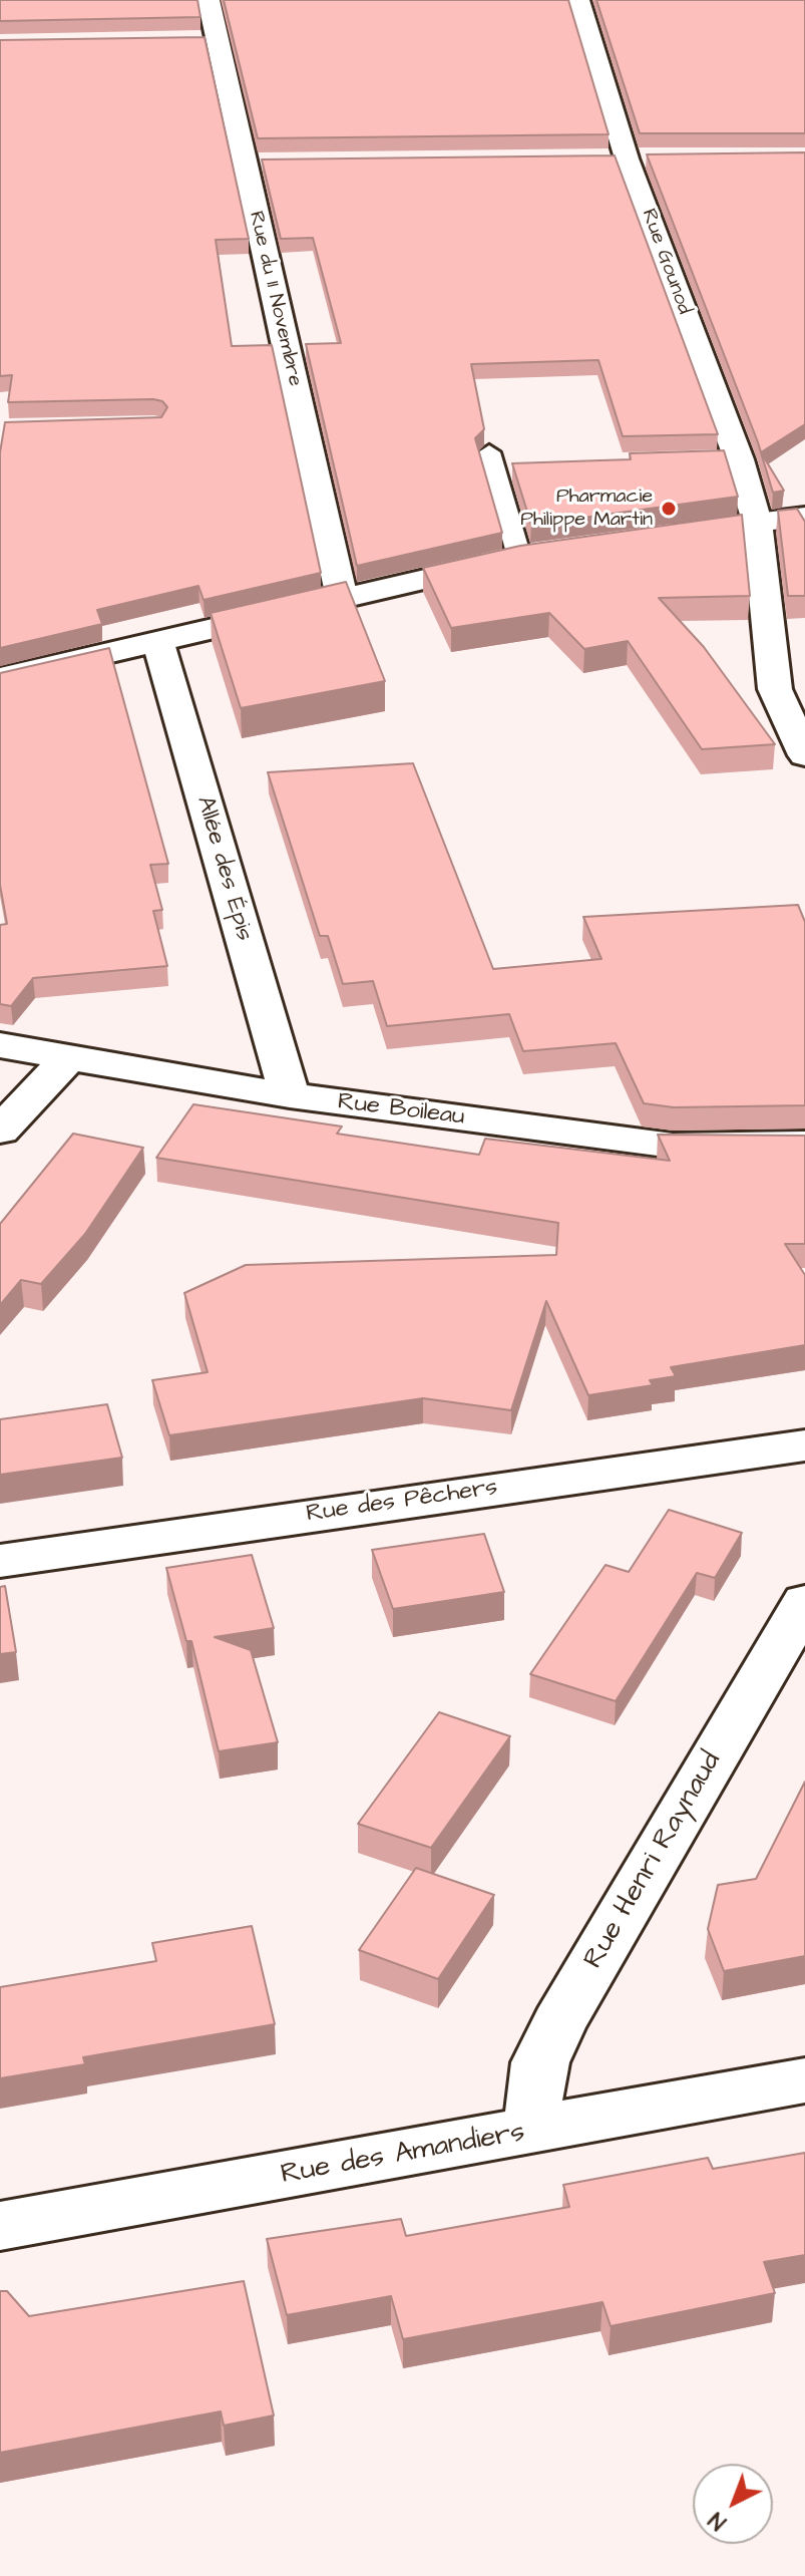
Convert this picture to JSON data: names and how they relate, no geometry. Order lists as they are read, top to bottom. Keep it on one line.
{"streets":{"street":["Rue Gounod","Rue du 11 Novembre","Allée des Épis","Rue Boileau","Rue des Pêchers","Rue Henri Raynaud","Rue des Amandiers"]},"crossings":[["Allée des Épis","Rue Boileau"],["Rue Henri Raynaud","Rue des Amandiers"]],"places":["Pharmacie Philippe Martin"],"north":"bottom left"}
